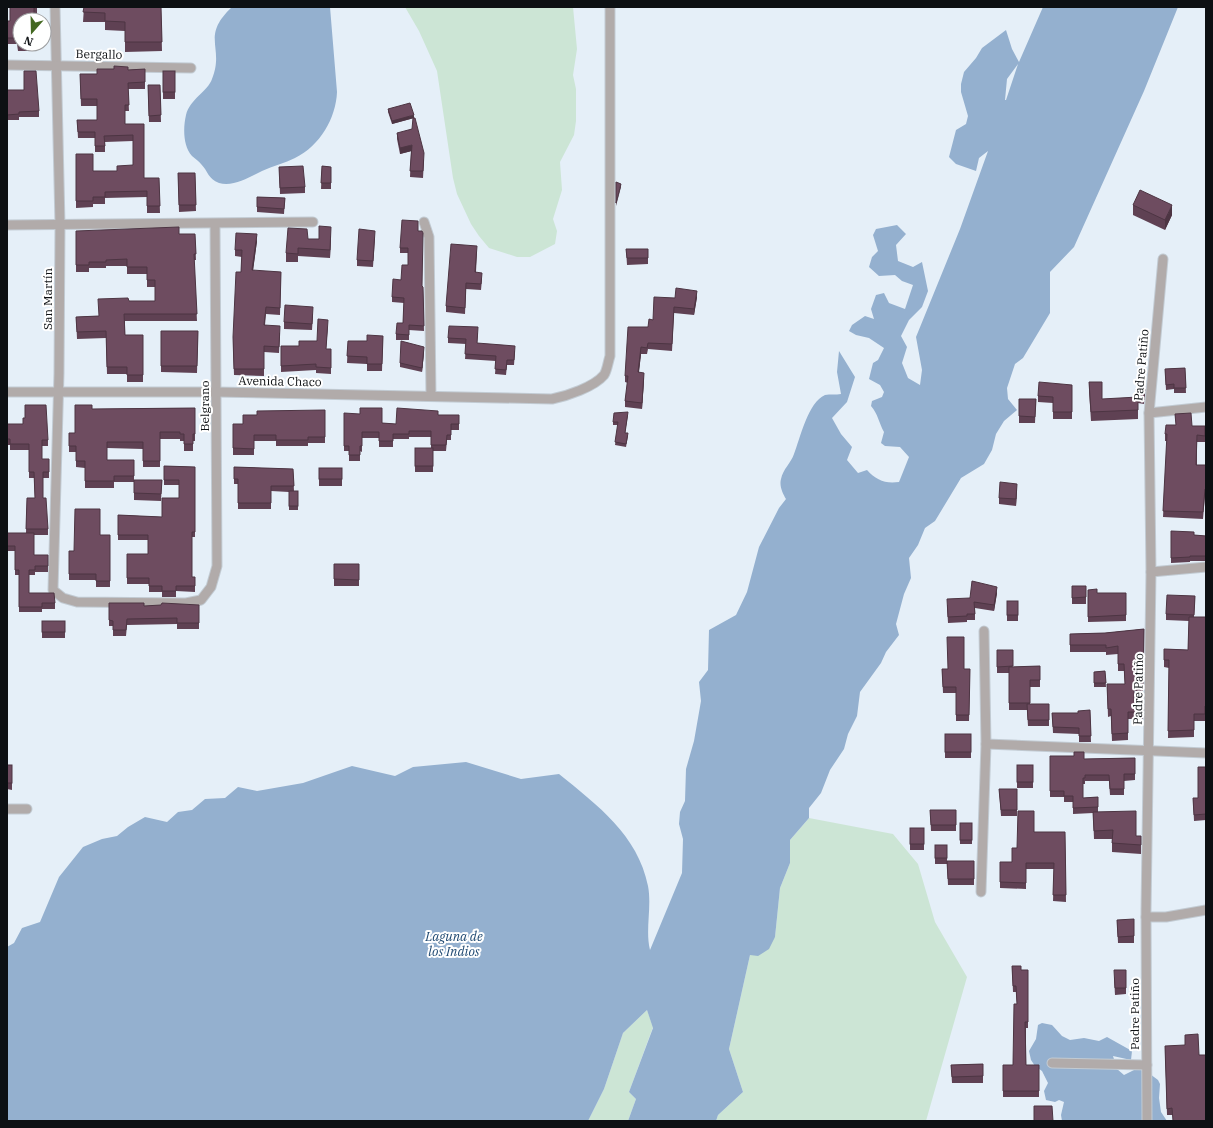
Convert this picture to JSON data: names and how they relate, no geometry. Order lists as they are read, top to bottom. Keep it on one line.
{"streets":{"street":["Bergallo","San Martín","Padre Patiño","Avenida Chaco","Belgrano"]},"crossings":[["Bergallo","San Martín"],["San Martín","Avenida Chaco"],["San Martín","Belgrano"],["Avenida Chaco","Belgrano"]],"water":["Laguna de los Indios"],"north":"bottom"}
